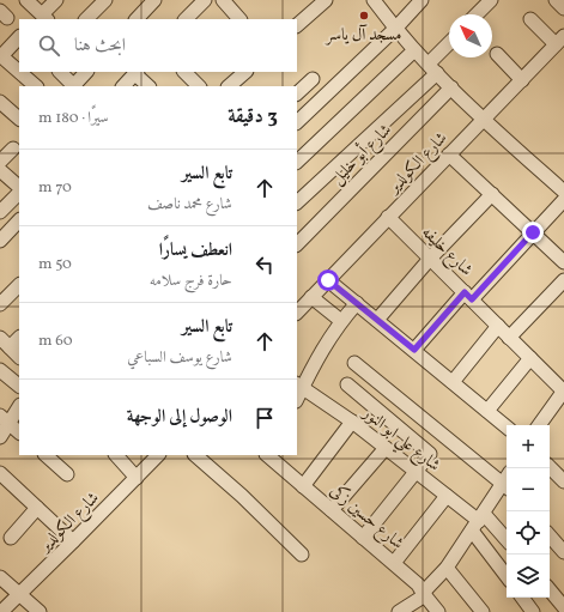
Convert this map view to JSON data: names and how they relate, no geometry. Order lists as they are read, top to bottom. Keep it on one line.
{"streets":{"street":["شارع أبو خليل","شارع الكولدير","شارع خليفه","شارع علي ابو النور","شارع حسين زكى"]},"crossings":[["شارع الكولدير","شارع خليفه"]],"places":["مسجد آل ياسر"],"north":"top left","page":{"search":"ابحث هنا","heading":["3 دقيقة","سيرًا · 180 m"],"list":[["تابع السير","شارع محمد ناصف","70 m"],["انعطف يسارًا","حارة فرج سلامه","50 m"],["تابع السير","شارع يوسف السباعي","60 m"],"الوصول إلى الوجهة"],"map_buttons":["+","−"]}}
